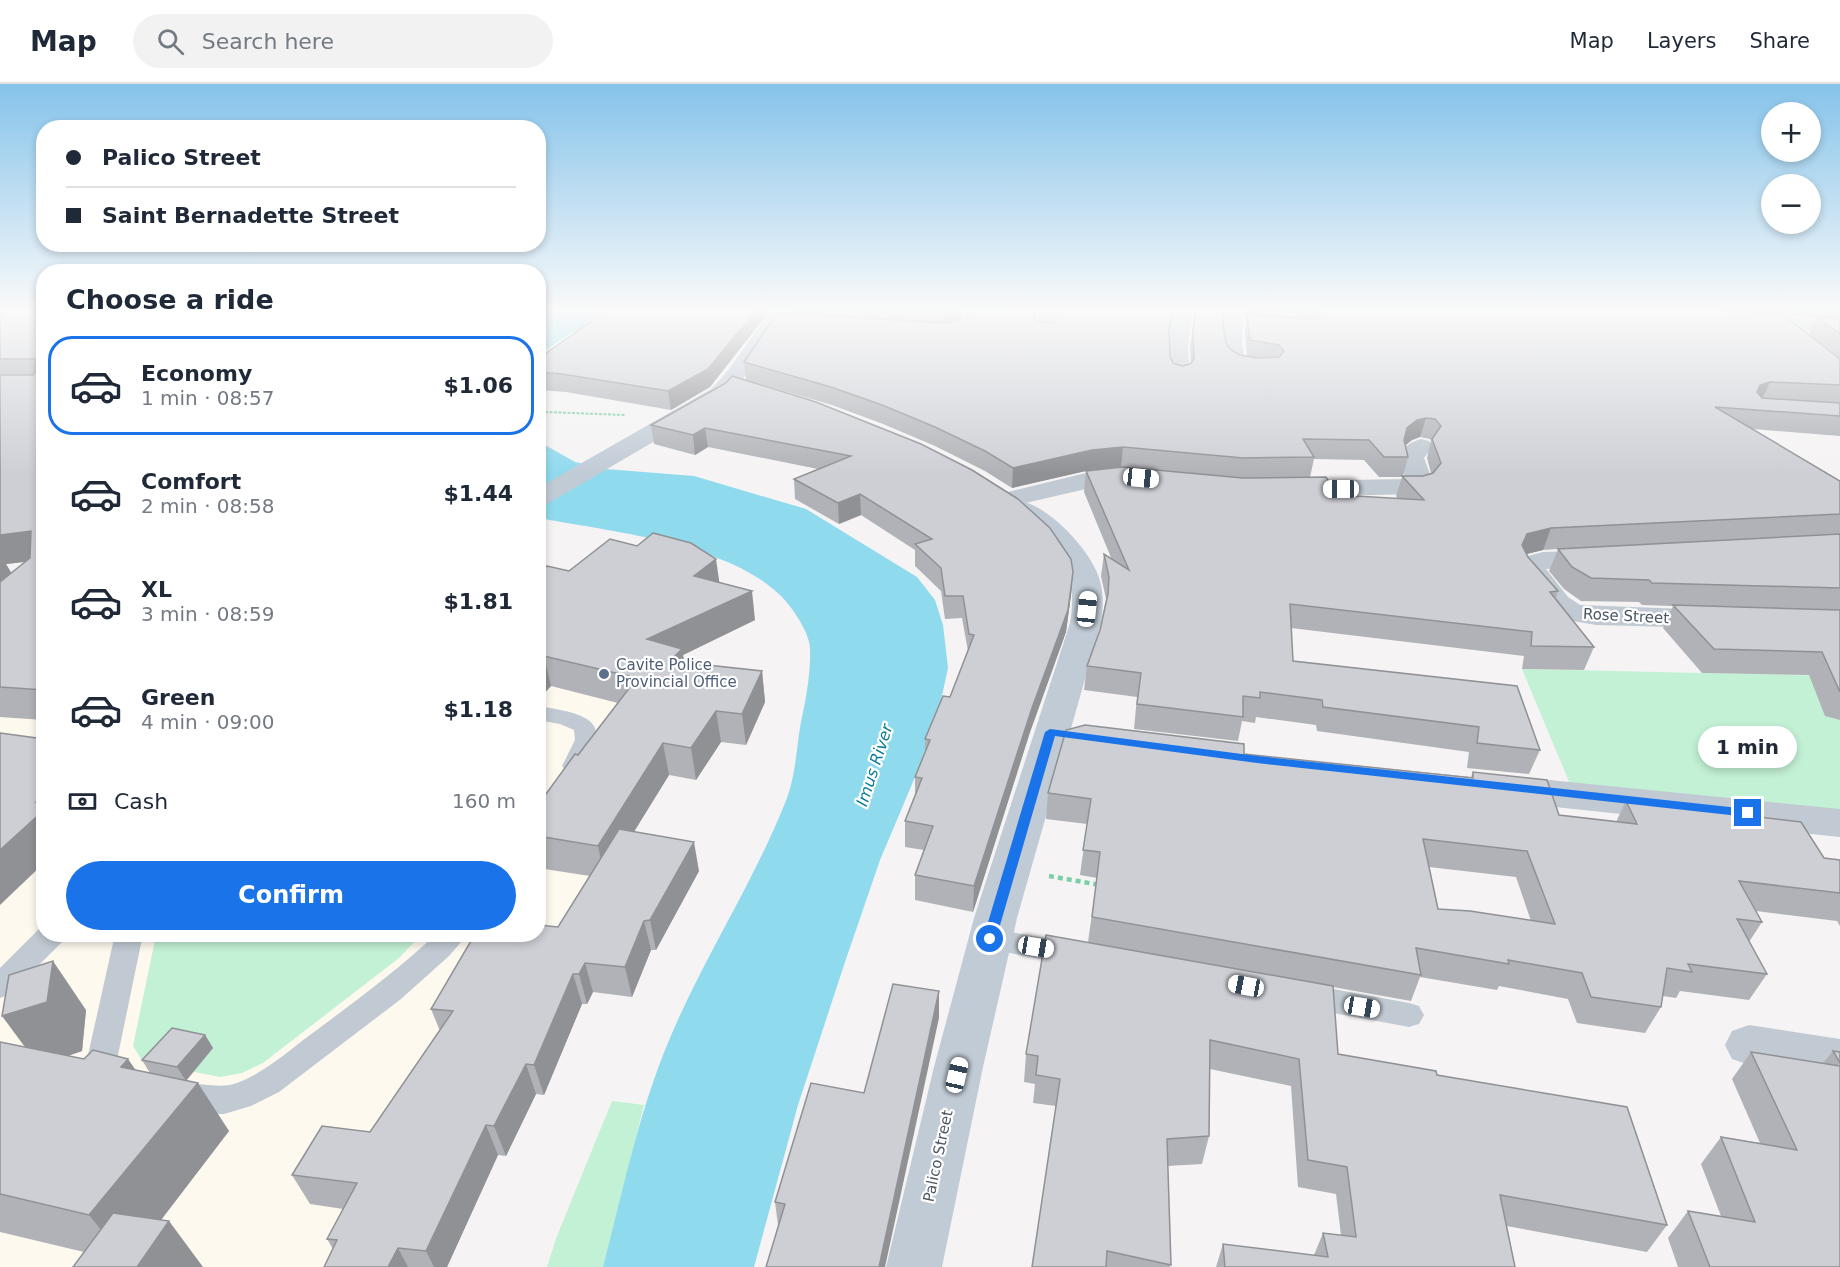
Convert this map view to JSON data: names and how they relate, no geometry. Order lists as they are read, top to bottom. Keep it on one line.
{"streets":{"street":["Rose Street","Palico Street"]},"water":["Imus River"],"places":["Cavite Police Provincial Office"],"page":{"header":"Map","search":"Search here","nav":["Map","Layers","Share"],"map_buttons":["+","−"],"banner":["Palico Street","Saint Bernadette Street"],"heading":"Choose a ride","list":[{"name":"Economy","note":"1 min · 08:57","value":"$1.06"},{"name":"Comfort","note":"2 min · 08:58","value":"$1.44"},{"name":"XL","note":"3 min · 08:59","value":"$1.81"},{"name":"Green","note":"4 min · 09:00","value":"$1.18"}],"bubble":"1 min","pay":["Cash","160 m"],"buttons":"Confirm"}}
